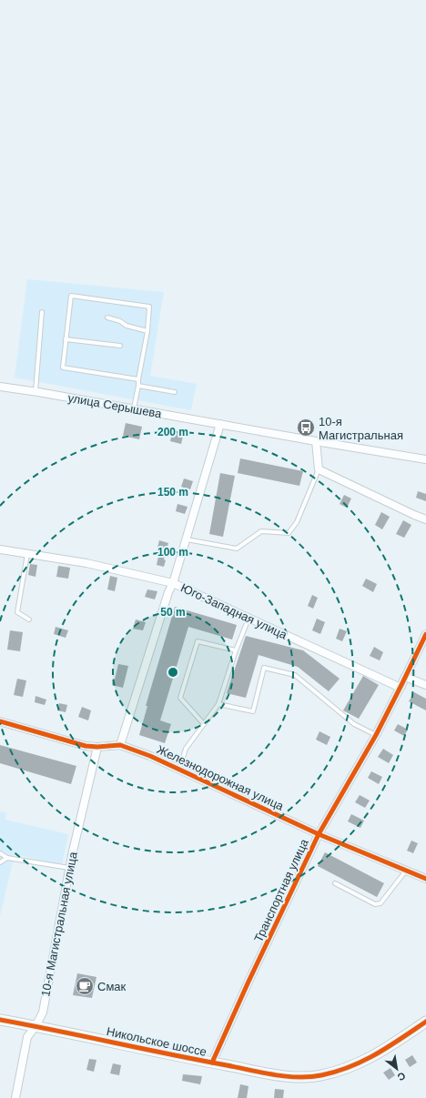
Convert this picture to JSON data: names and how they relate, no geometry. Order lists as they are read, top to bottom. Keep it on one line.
{"streets":{"street":["улица Серышева","Юго-Западная улица","Железнодорожная улица","Транспортная улица","10-я Магистральная улица","Никольское шоссе"]},"crossings":[["Юго-Западная улица","Транспортная улица"],["Железнодорожная улица","Транспортная улица"],["Железнодорожная улица","10-я Магистральная улица"],["Транспортная улица","Никольское шоссе"],["10-я Магистральная улица","Никольское шоссе"]],"places":{"bus stop":["10-я Магистральная"],"cafe":["Смак"]},"north":"bottom right","rings":["200 m","150 m","100 m","50 m"]}
